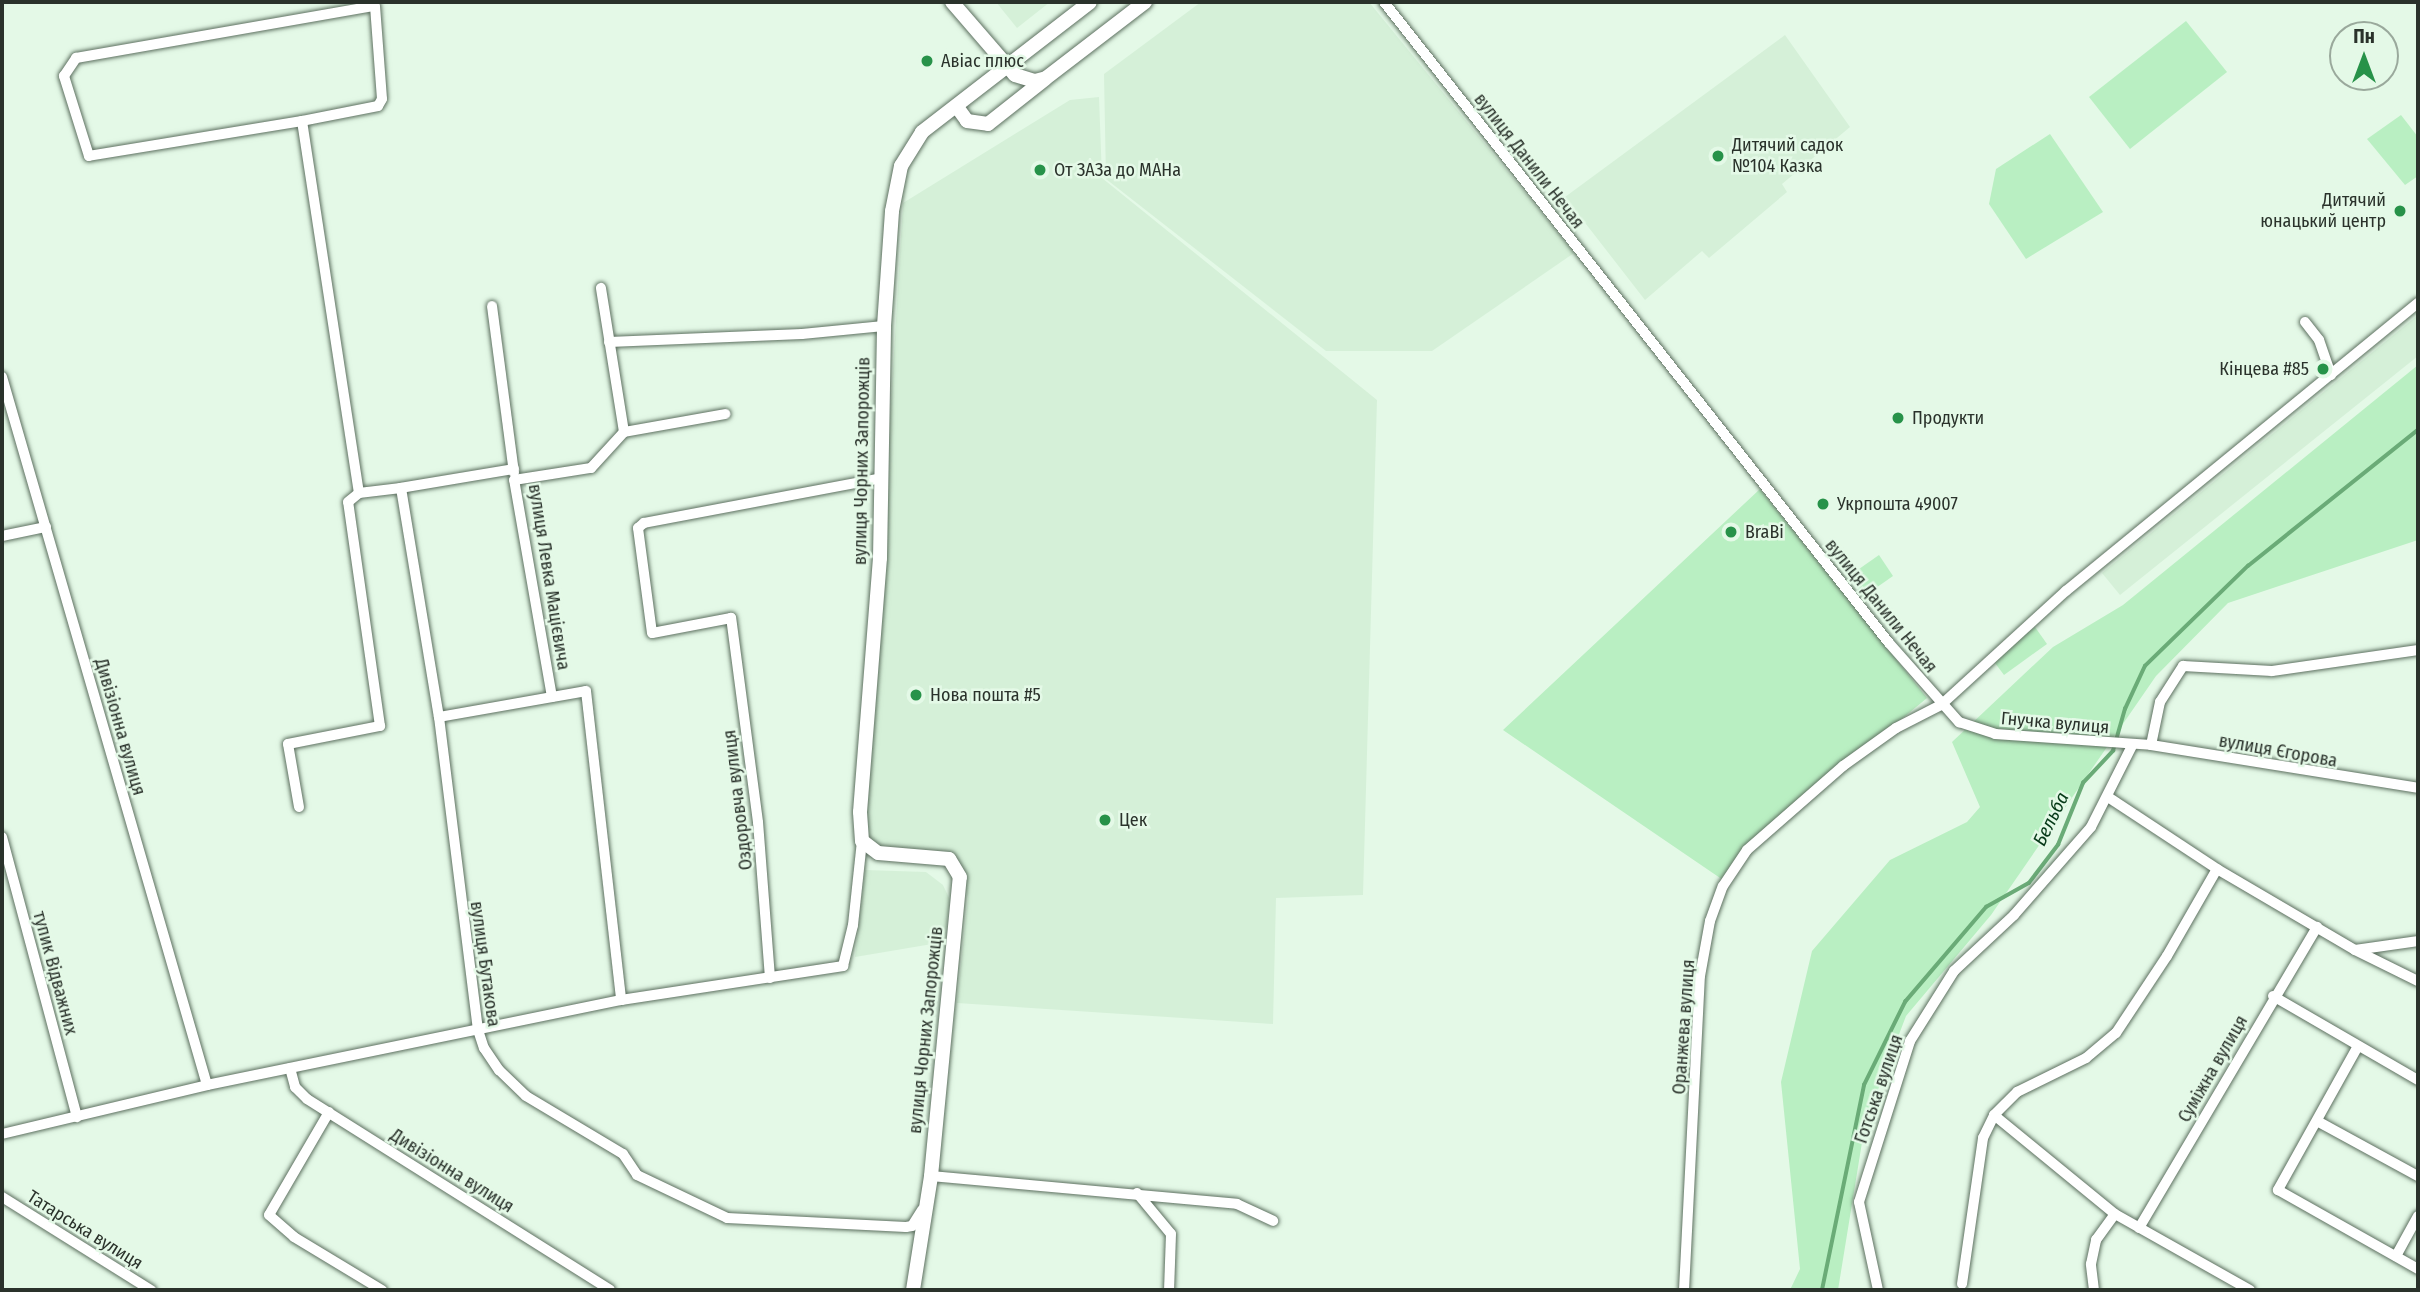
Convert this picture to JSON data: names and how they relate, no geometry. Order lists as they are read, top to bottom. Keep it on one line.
{"streets":{"street":["вулиця Данили Нечая","вулиця Чорних Запорожців","вулиця Левка Мацієвича","Гнучка вулиця","Дивізіонна вулиця","вулиця Єгорова","Оздоровча вулиця","вулиця Бутакова","тупик Відважних","Оранжева вулиця","Суміжна вулиця","Готська вулиця","Татарська вулиця"]},"crossings":[["вулиця Данили Нечая","Гнучка вулиця"],["вулиця Данили Нечая","Оранжева вулиця"],["вулиця Чорних Запорожців","Оздоровча вулиця"],["Гнучка вулиця","вулиця Єгорова"],["Гнучка вулиця","Оранжева вулиця"],["Гнучка вулиця","Готська вулиця"],["вулиця Єгорова","Готська вулиця"]],"water":["Бельба"],"places":["Авіас плюс","Дитячий садок №104 Казка","От ЗАЗа до МАНа","Дитячий юнацький центр","Кінцева #85","Продукти","Укрпошта 49007","BraBi","Нова пошта #5","Цек"],"north":"top"}
